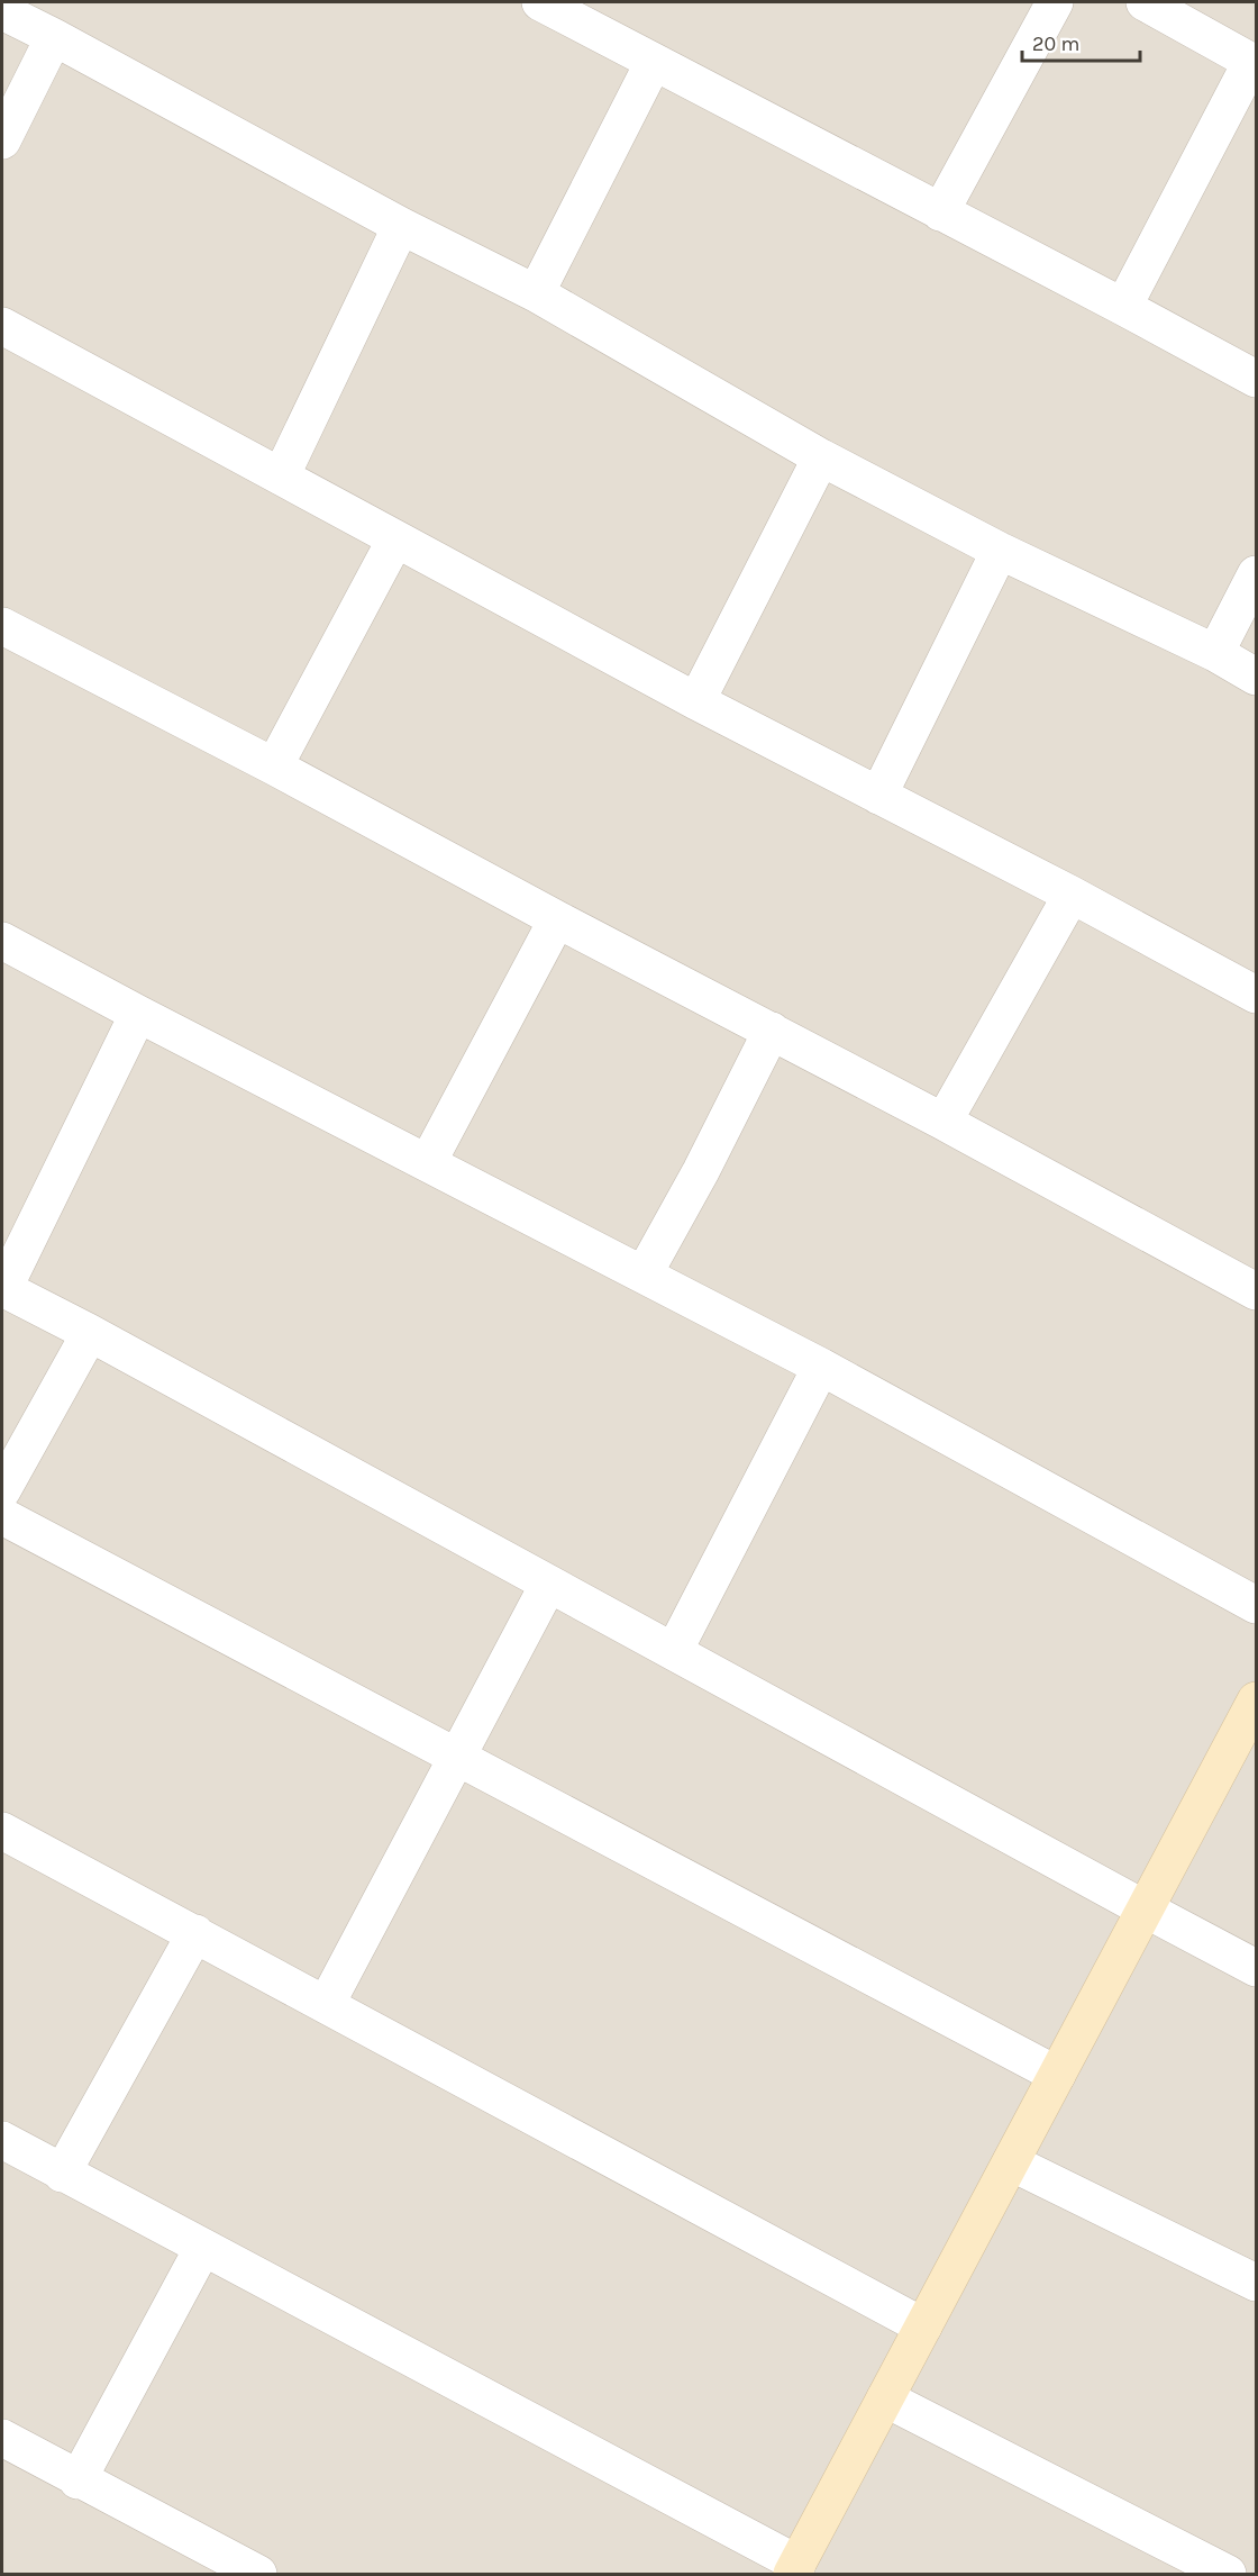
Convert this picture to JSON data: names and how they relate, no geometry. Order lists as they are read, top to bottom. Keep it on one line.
{"scale_bar":"20 m"}
